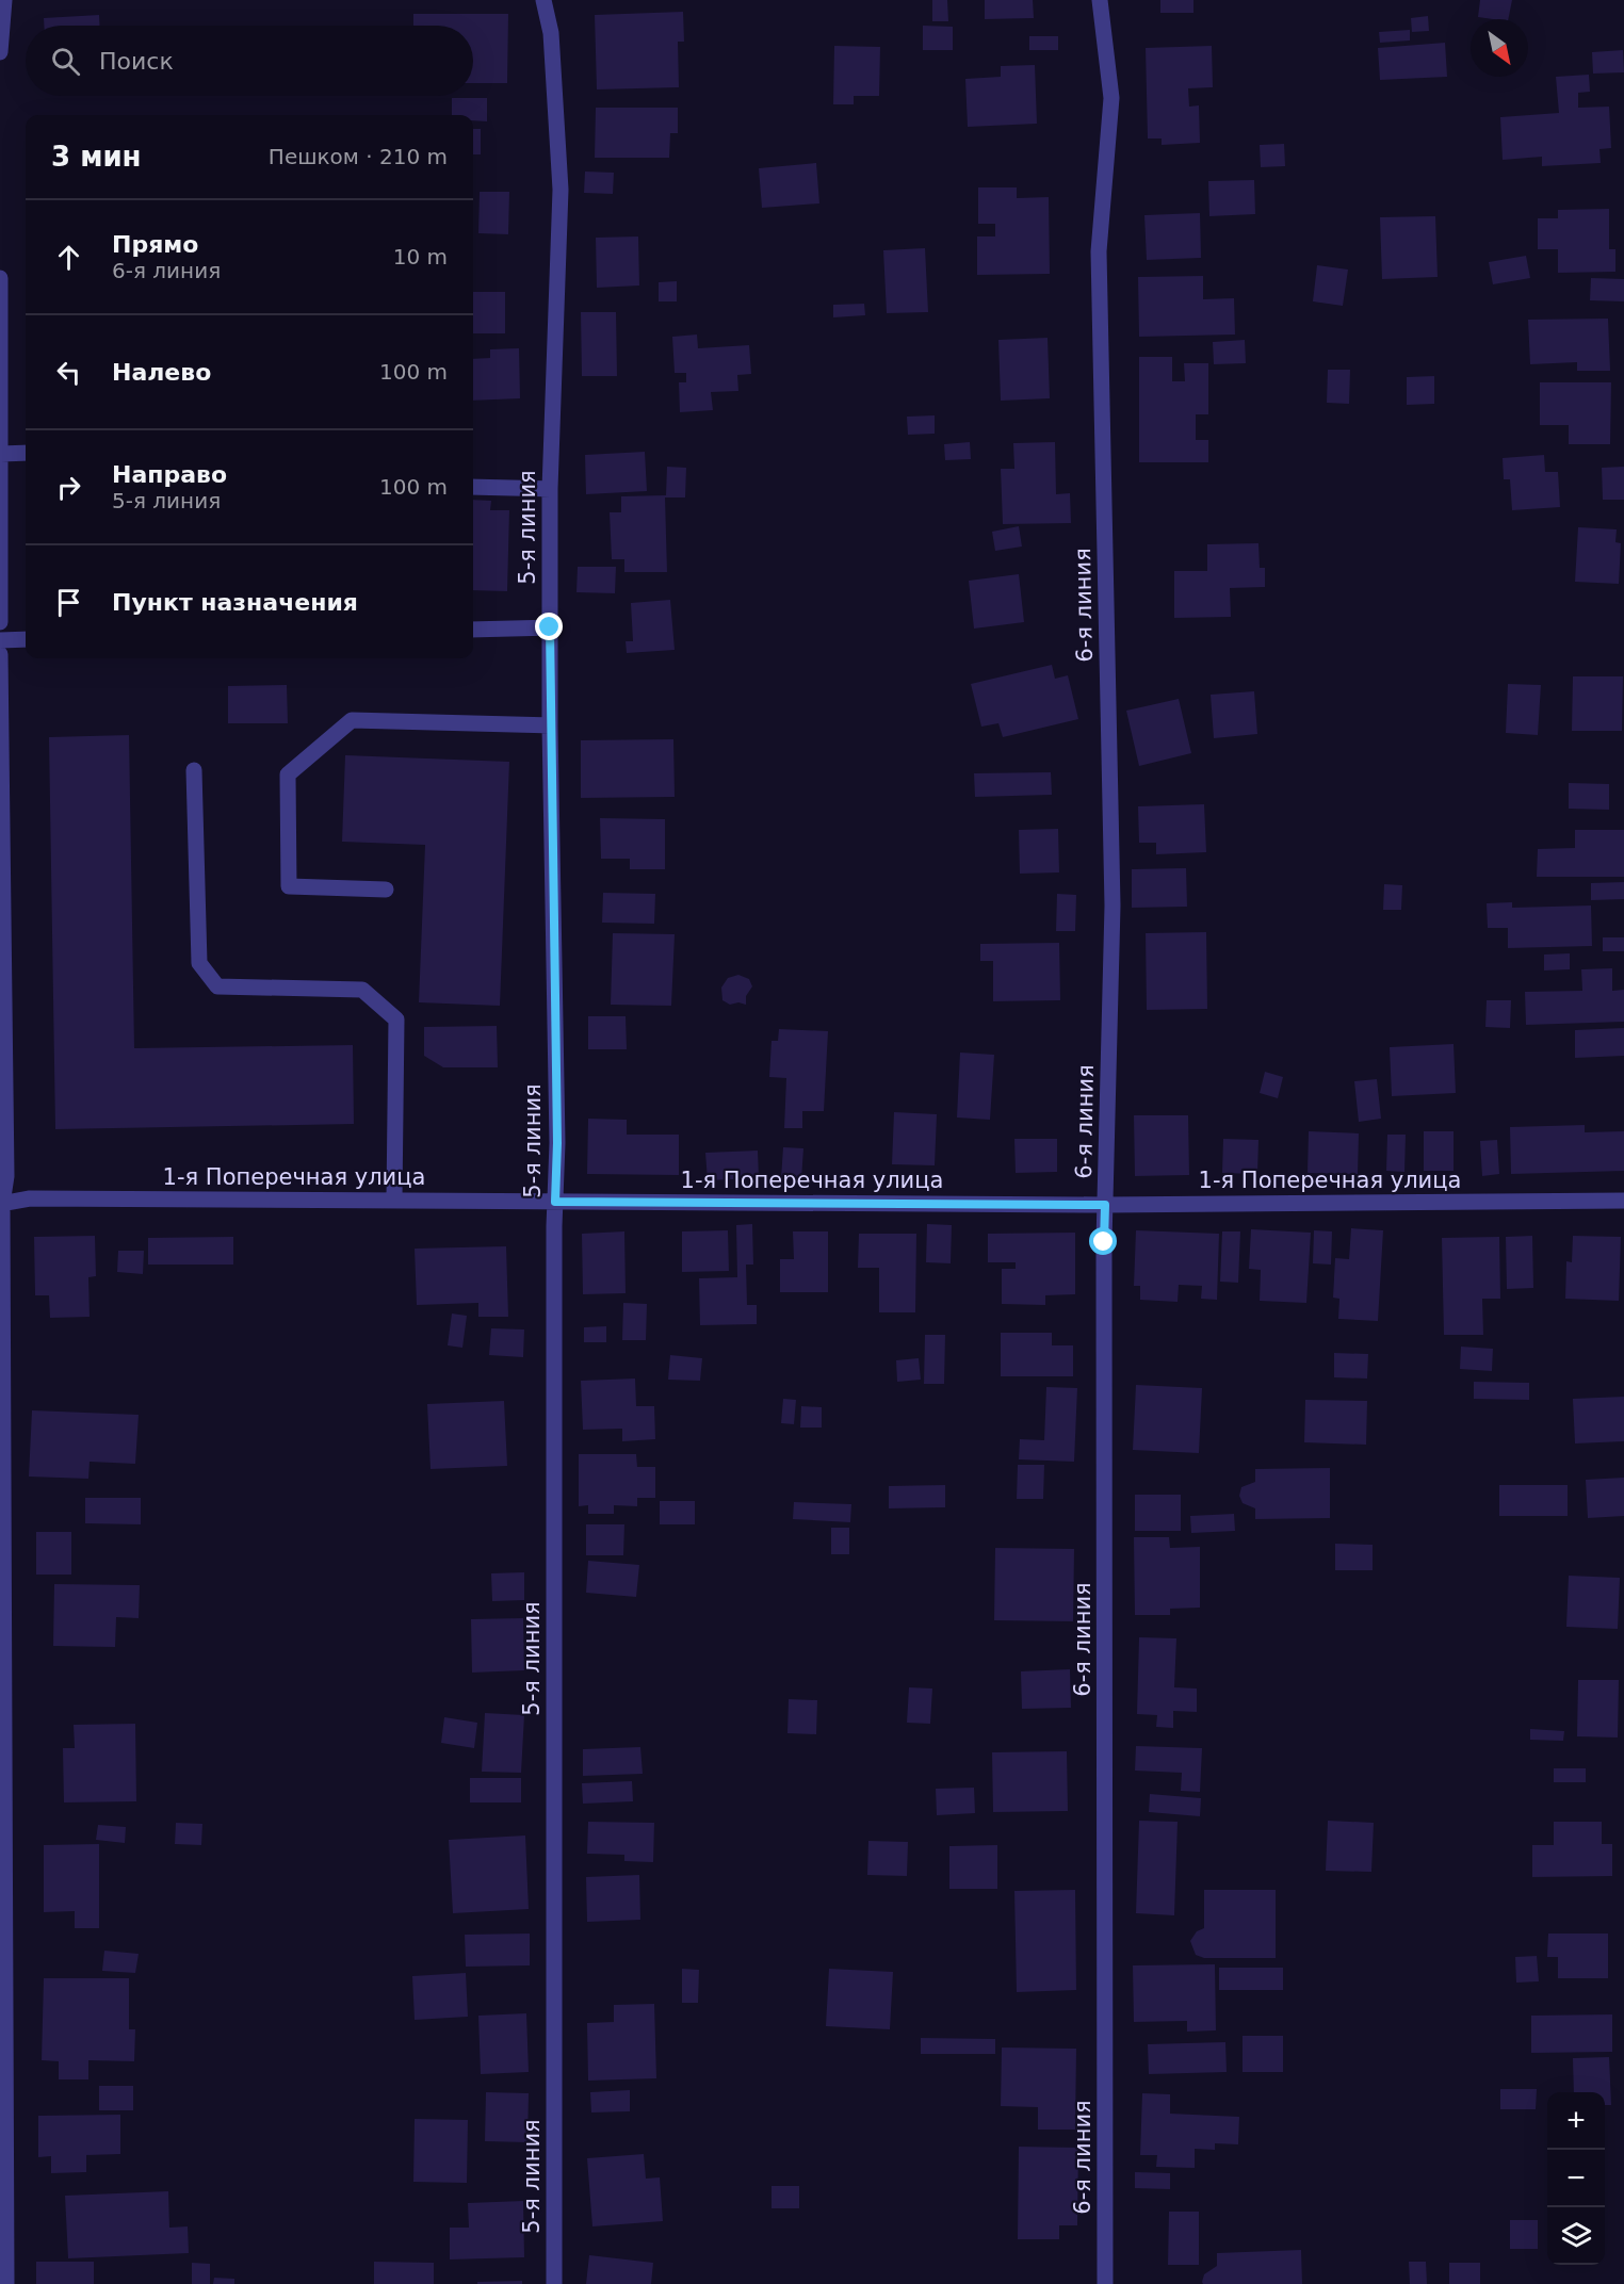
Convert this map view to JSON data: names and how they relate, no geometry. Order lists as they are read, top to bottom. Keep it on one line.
{"streets":{"street":["5-я линия","6-я линия","1-я Поперечная улица"]},"crossings":[["5-я линия","1-я Поперечная улица"],["6-я линия","1-я Поперечная улица"]],"north":"bottom right","page":{"search":"Поиск","heading":["3 мин","Пешком · 210 m"],"list":[["Прямо","6-я линия","10 m"],["Налево","100 m"],["Направо","5-я линия","100 m"],"Пункт назначения"],"map_buttons":["+","−"]}}
